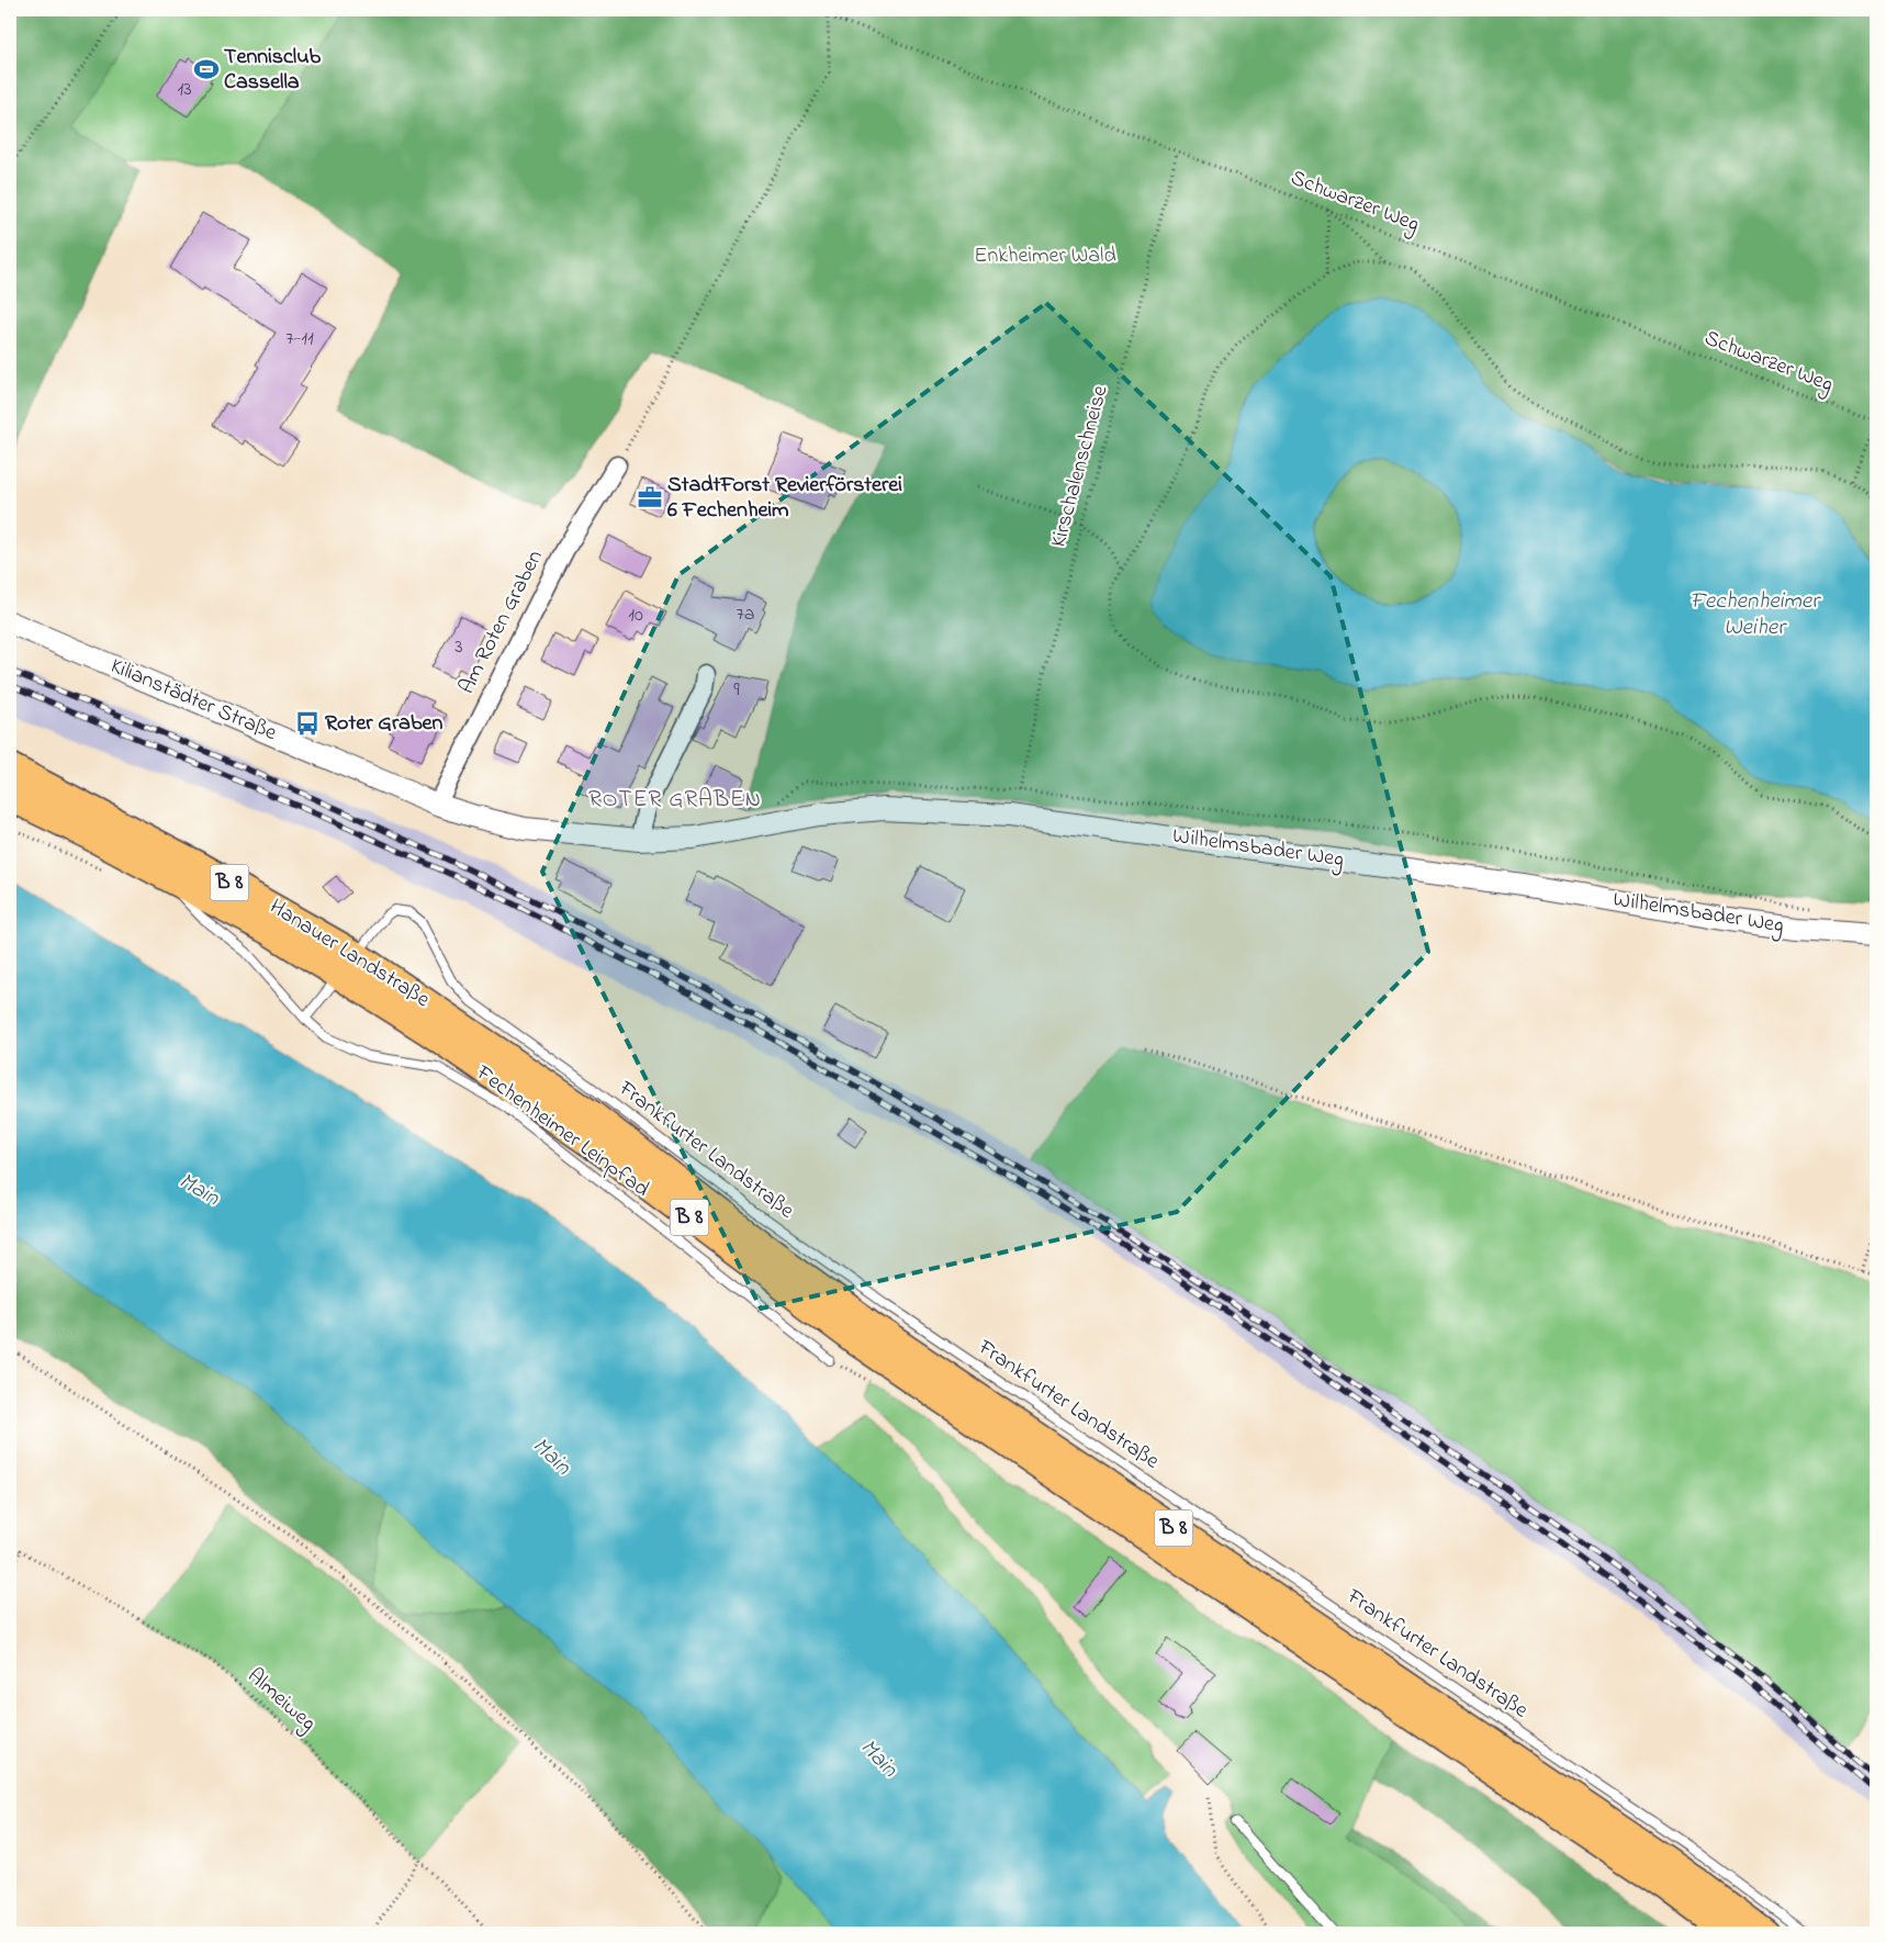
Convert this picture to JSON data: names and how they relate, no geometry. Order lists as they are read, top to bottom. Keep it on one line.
{"streets":{"main road":["B 8","Hanauer Landstraße"],"street":["Am Roten Graben","Kilianstädter Straße","Wilhelmsbader Weg"],"lane":["Fechenheimer Leinpfad","Frankfurter Landstraße"],"path":["Schwarzer Weg","Kirschalenschneise","Almeiweg"]},"crossings":[["Schwarzer Weg","Kirschalenschneise"],["Am Roten Graben","Kilianstädter Straße"],["Am Roten Graben","Wilhelmsbader Weg"],["Kilianstädter Straße","Wilhelmsbader Weg"],["B 8","Hanauer Landstraße"],["B 8","Frankfurter Landstraße"],["Hanauer Landstraße","Fechenheimer Leinpfad"],["Hanauer Landstraße","Frankfurter Landstraße"],["Fechenheimer Leinpfad","Frankfurter Landstraße"]],"districts":["ROTER GRABEN"],"water":["Fechenheimer Weiher","Main"],"parks":["Enkheimer Wald"],"places":{"sports":["Tennisclub Cassella"],"office":["StadtForst Revierförsterei 6 Fechenheim"],"bus stop":["Roter Graben"]},"house_numbers":["13","7-11","7a","10","3","9"]}
